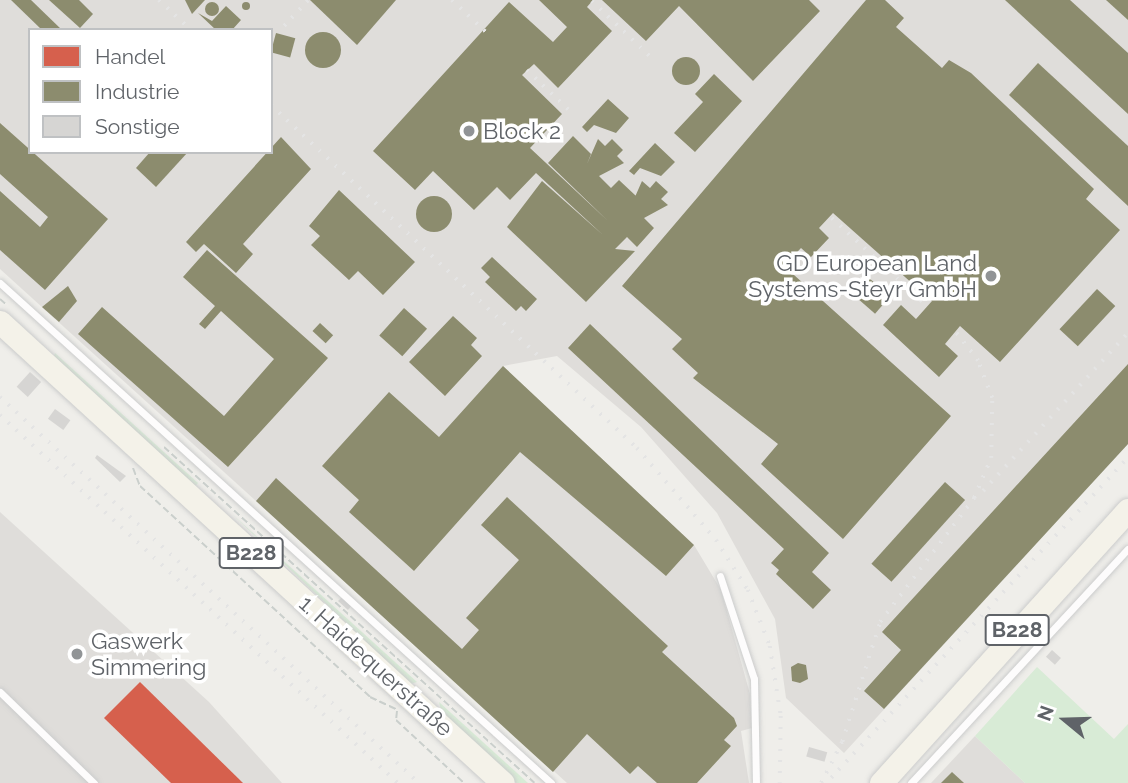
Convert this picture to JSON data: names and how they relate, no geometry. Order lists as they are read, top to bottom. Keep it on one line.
{"streets":{"main road":["B228","1. Haidequerstraße"]},"places":["Block 2","GD European Land Systems-Steyr GmbH","Gaswerk Simmering"],"legend":["Handel","Industrie","Sonstige"],"north":"left"}
